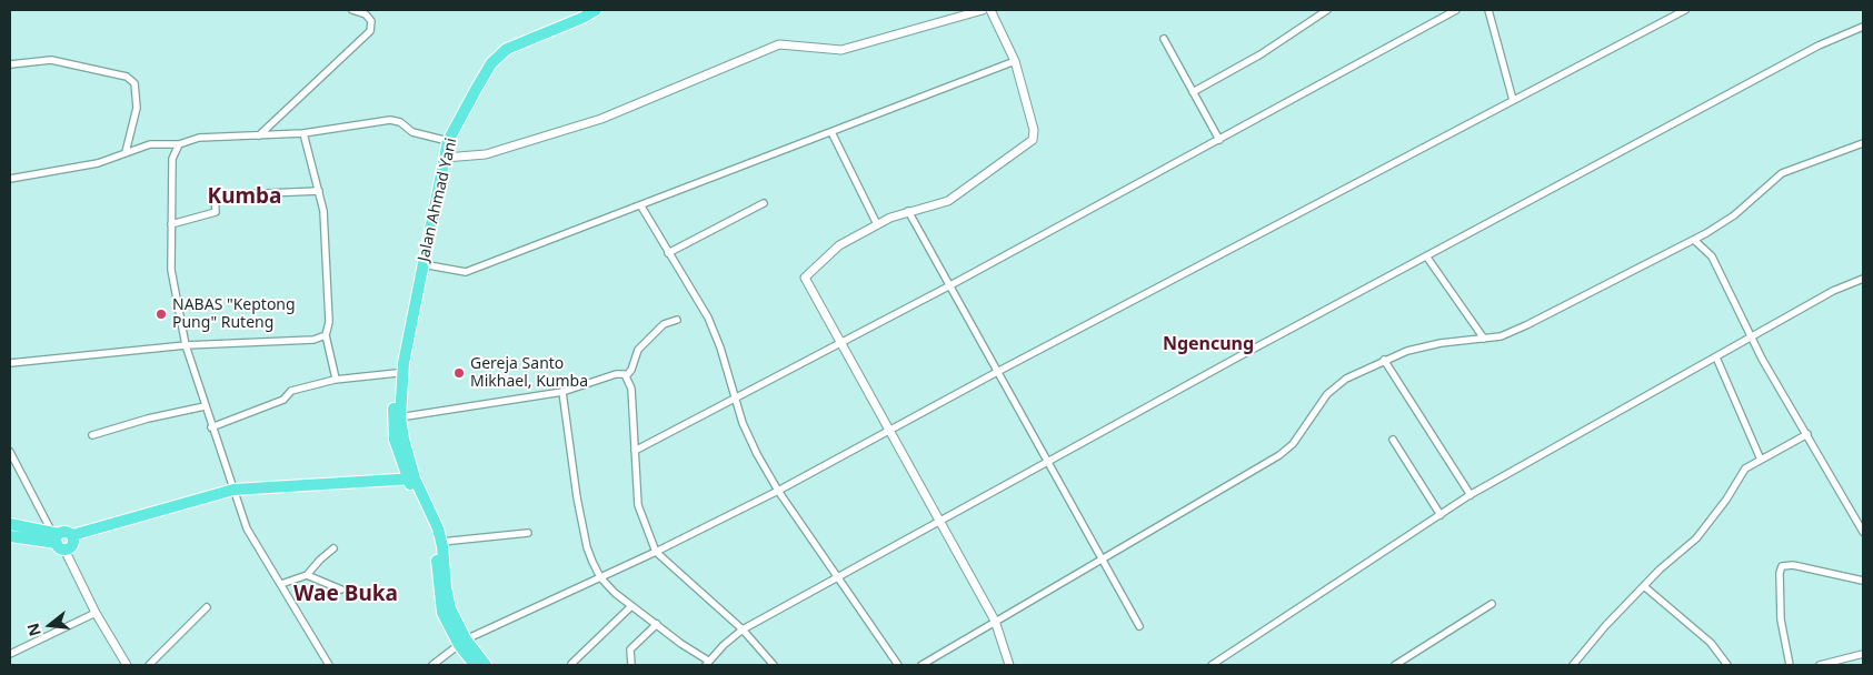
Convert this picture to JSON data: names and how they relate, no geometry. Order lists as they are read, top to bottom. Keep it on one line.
{"streets":{"highway":["Jalan Ahmad Yani"]},"districts":["Kumba","Ngencung","Wae Buka"],"places":["NABAS \"Keptong Pung\" Ruteng","Gereja Santo Mikhael, Kumba"],"north":"left"}
